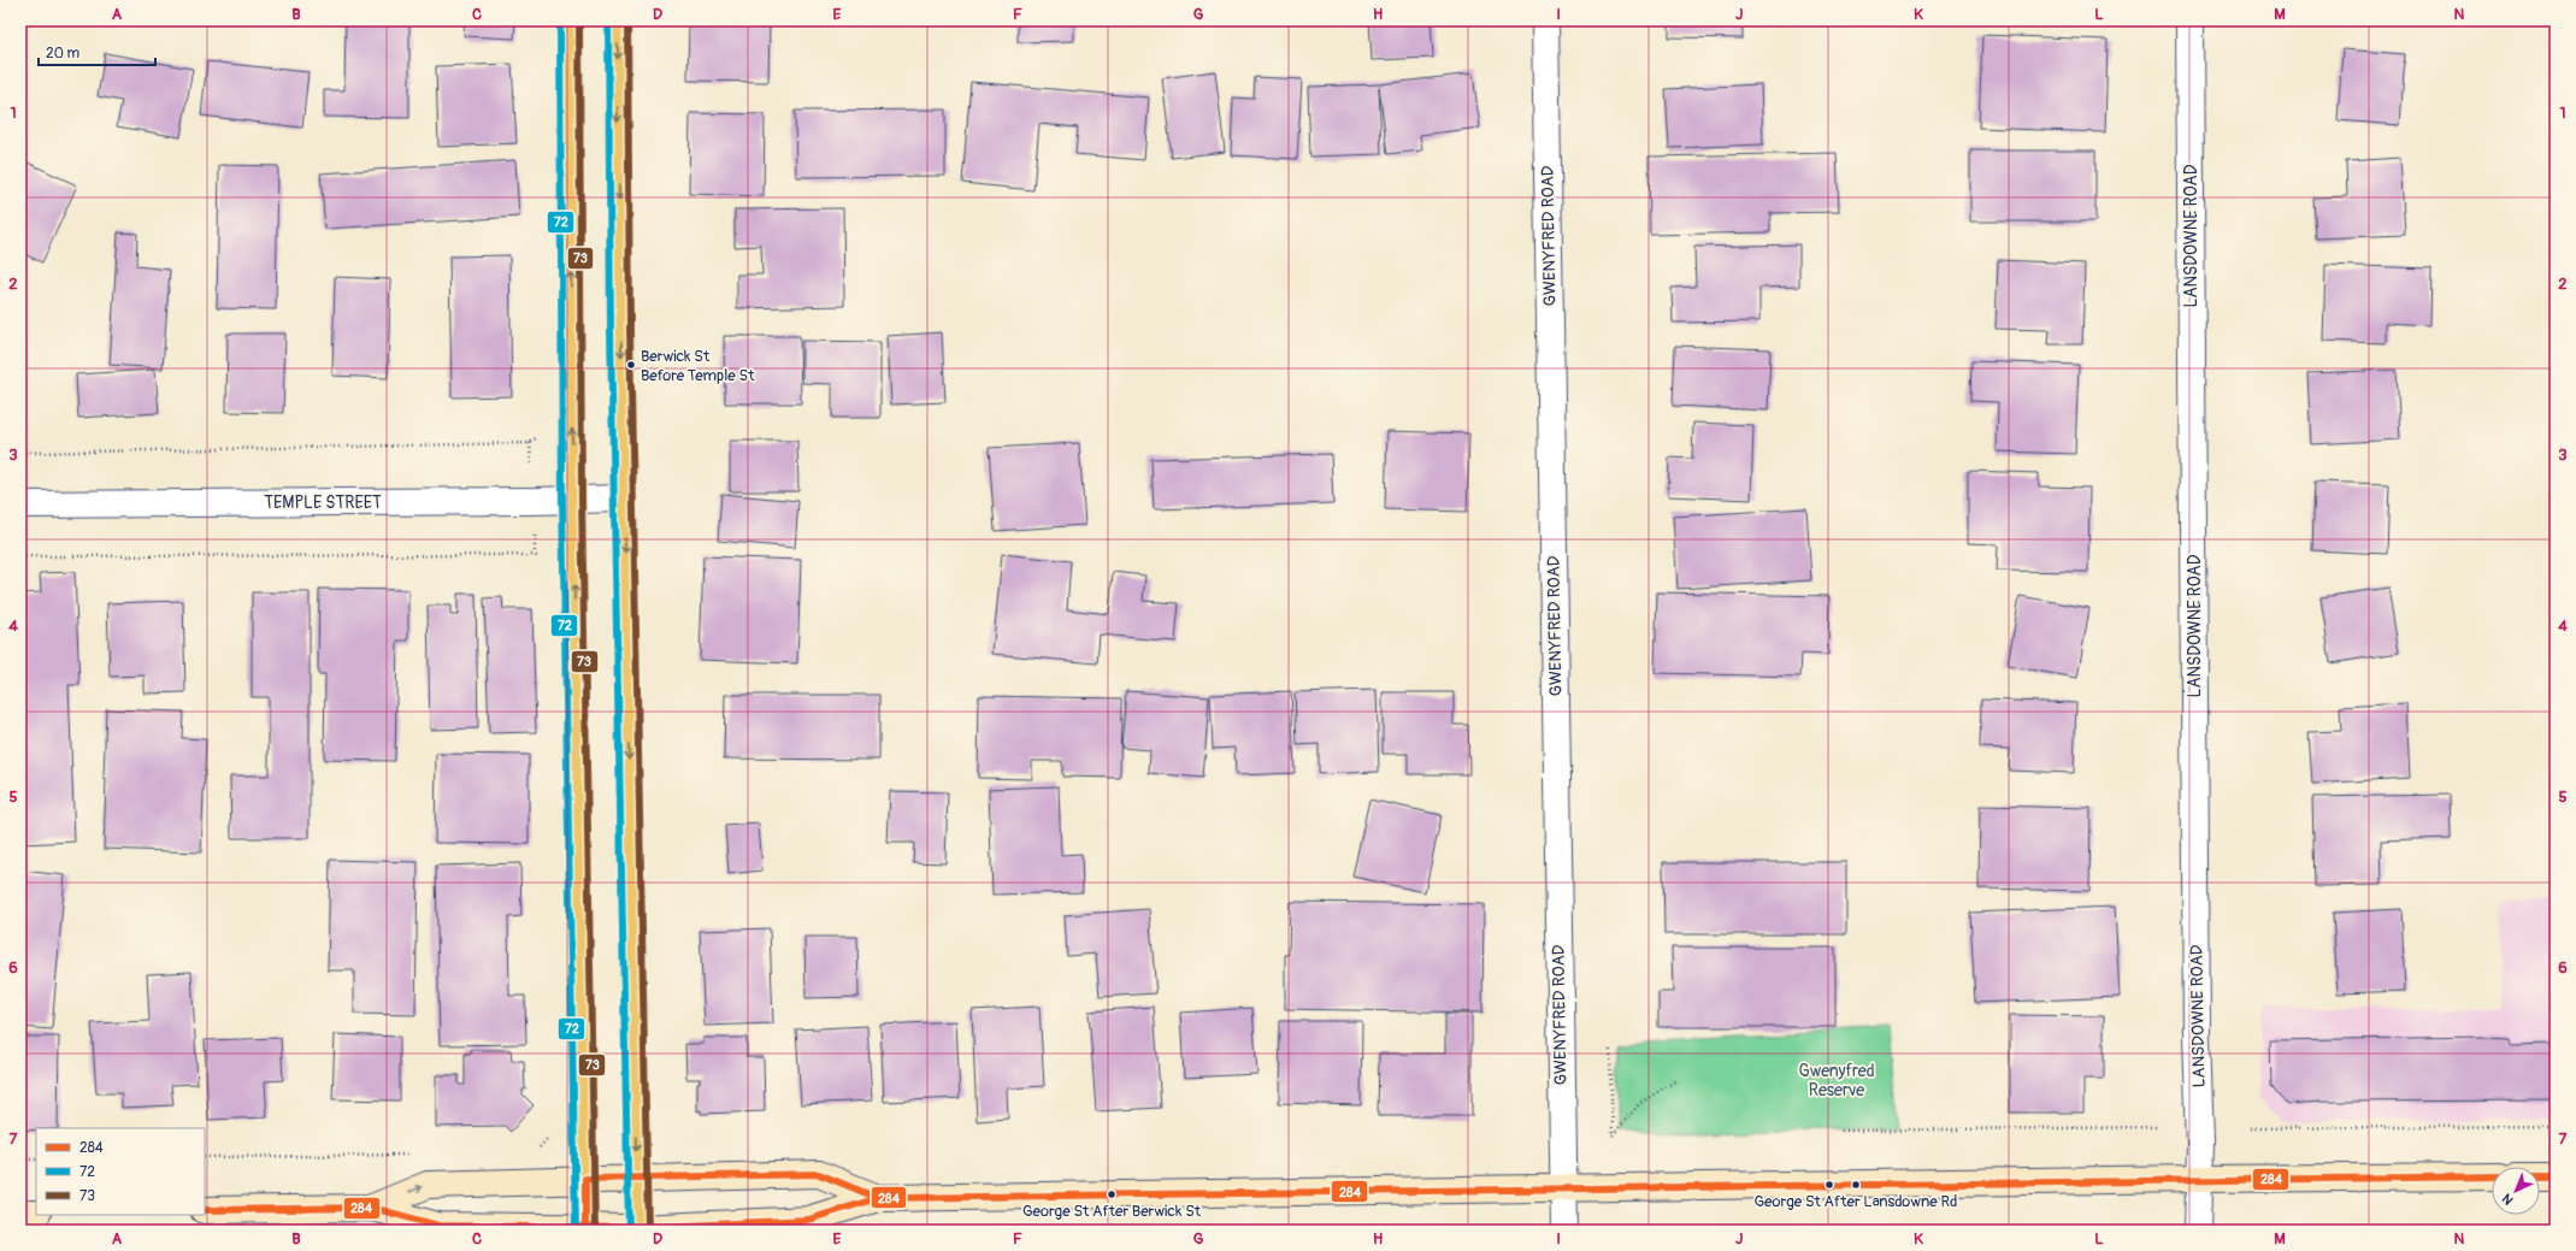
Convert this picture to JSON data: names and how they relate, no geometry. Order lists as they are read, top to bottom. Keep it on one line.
{"streets":{"street":["GWENYFRED ROAD","LANSDOWNE ROAD","TEMPLE STREET"]},"parks":["Gwenyfred Reserve"],"places":["Berwick St Before Temple St","George St After Lansdowne Rd","George St After Berwick St"],"lines":["transit line 72","transit line 73","transit line 284"],"legend":["284","72","73"],"scale_bar":"20 m","north":"bottom left","grid":{"columns":["A","B","C","D","E","F","G","H","I","J","K","L","M","N"],"rows":["1","2","3","4","5","6","7"]}}
